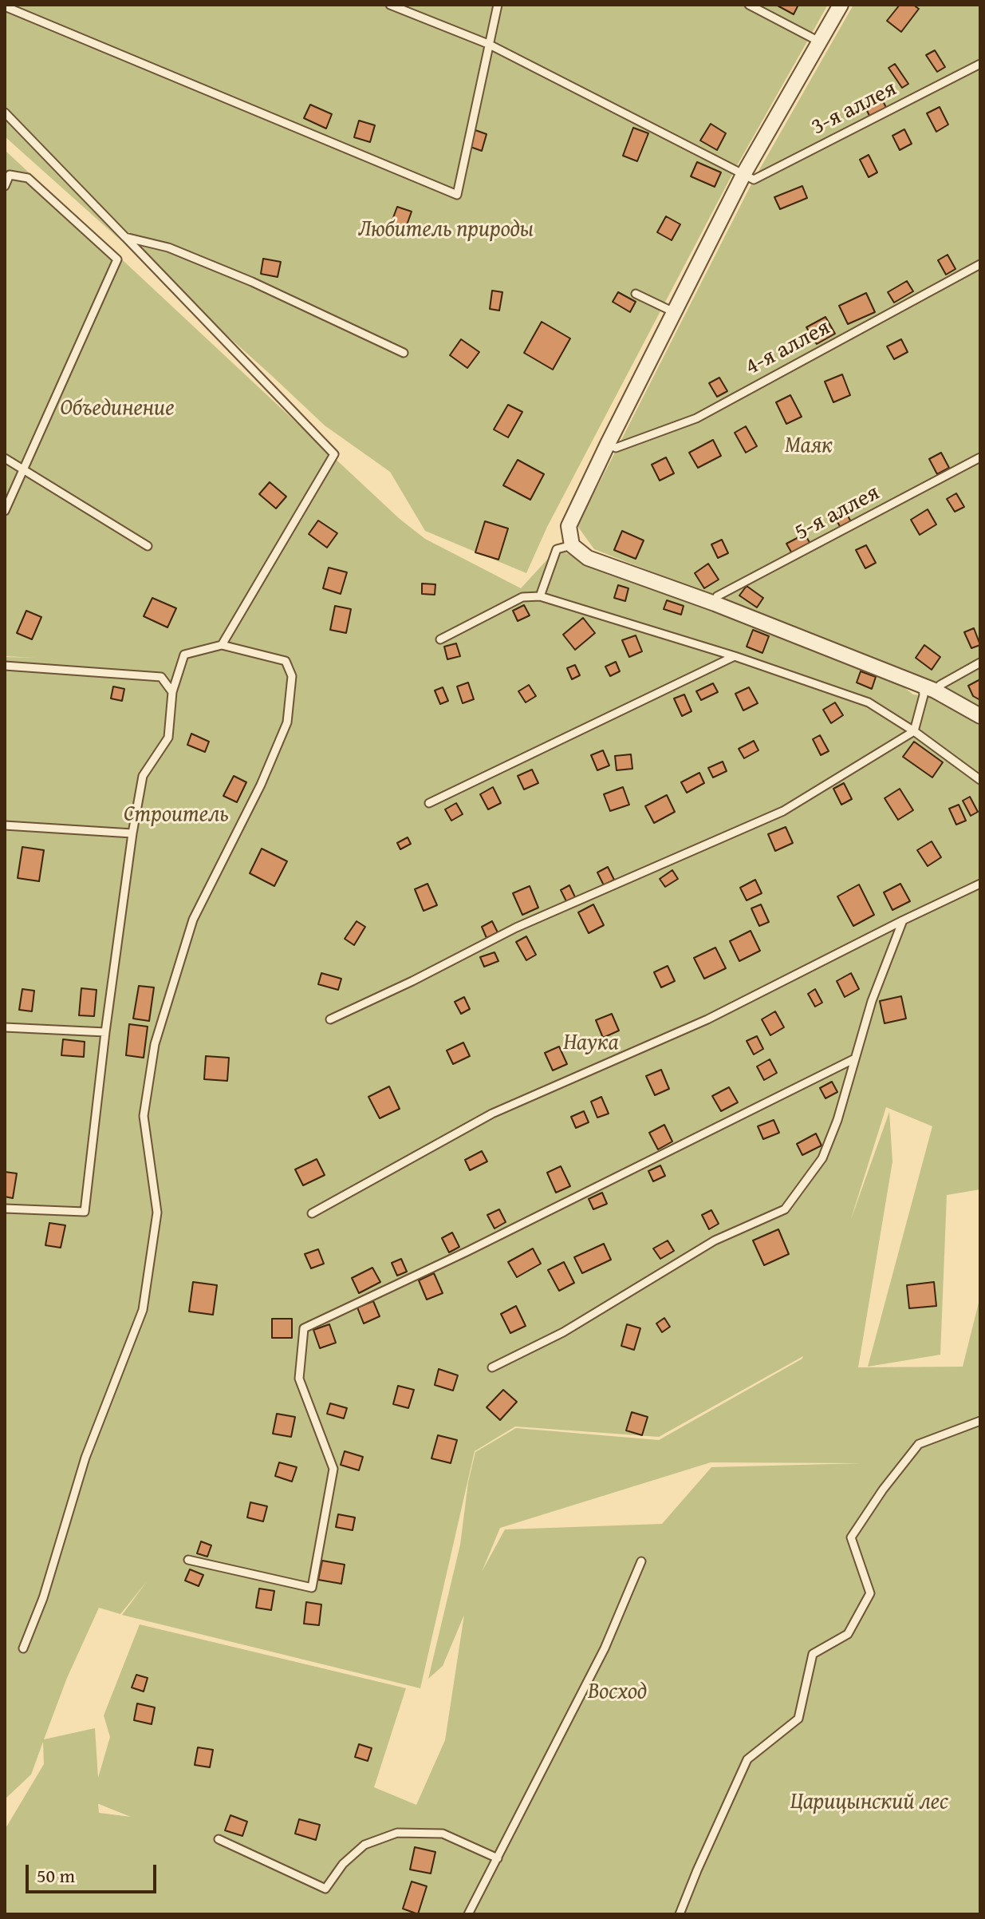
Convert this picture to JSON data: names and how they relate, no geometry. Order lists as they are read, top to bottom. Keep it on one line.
{"streets":{"lane":["3-я аллея","4-я аллея","5-я аллея"]},"parks":["Любитель природы","Объединение","Маяк","Строитель","Наука","Восход","Царицынский лес"],"scale_bar":"50 m"}
